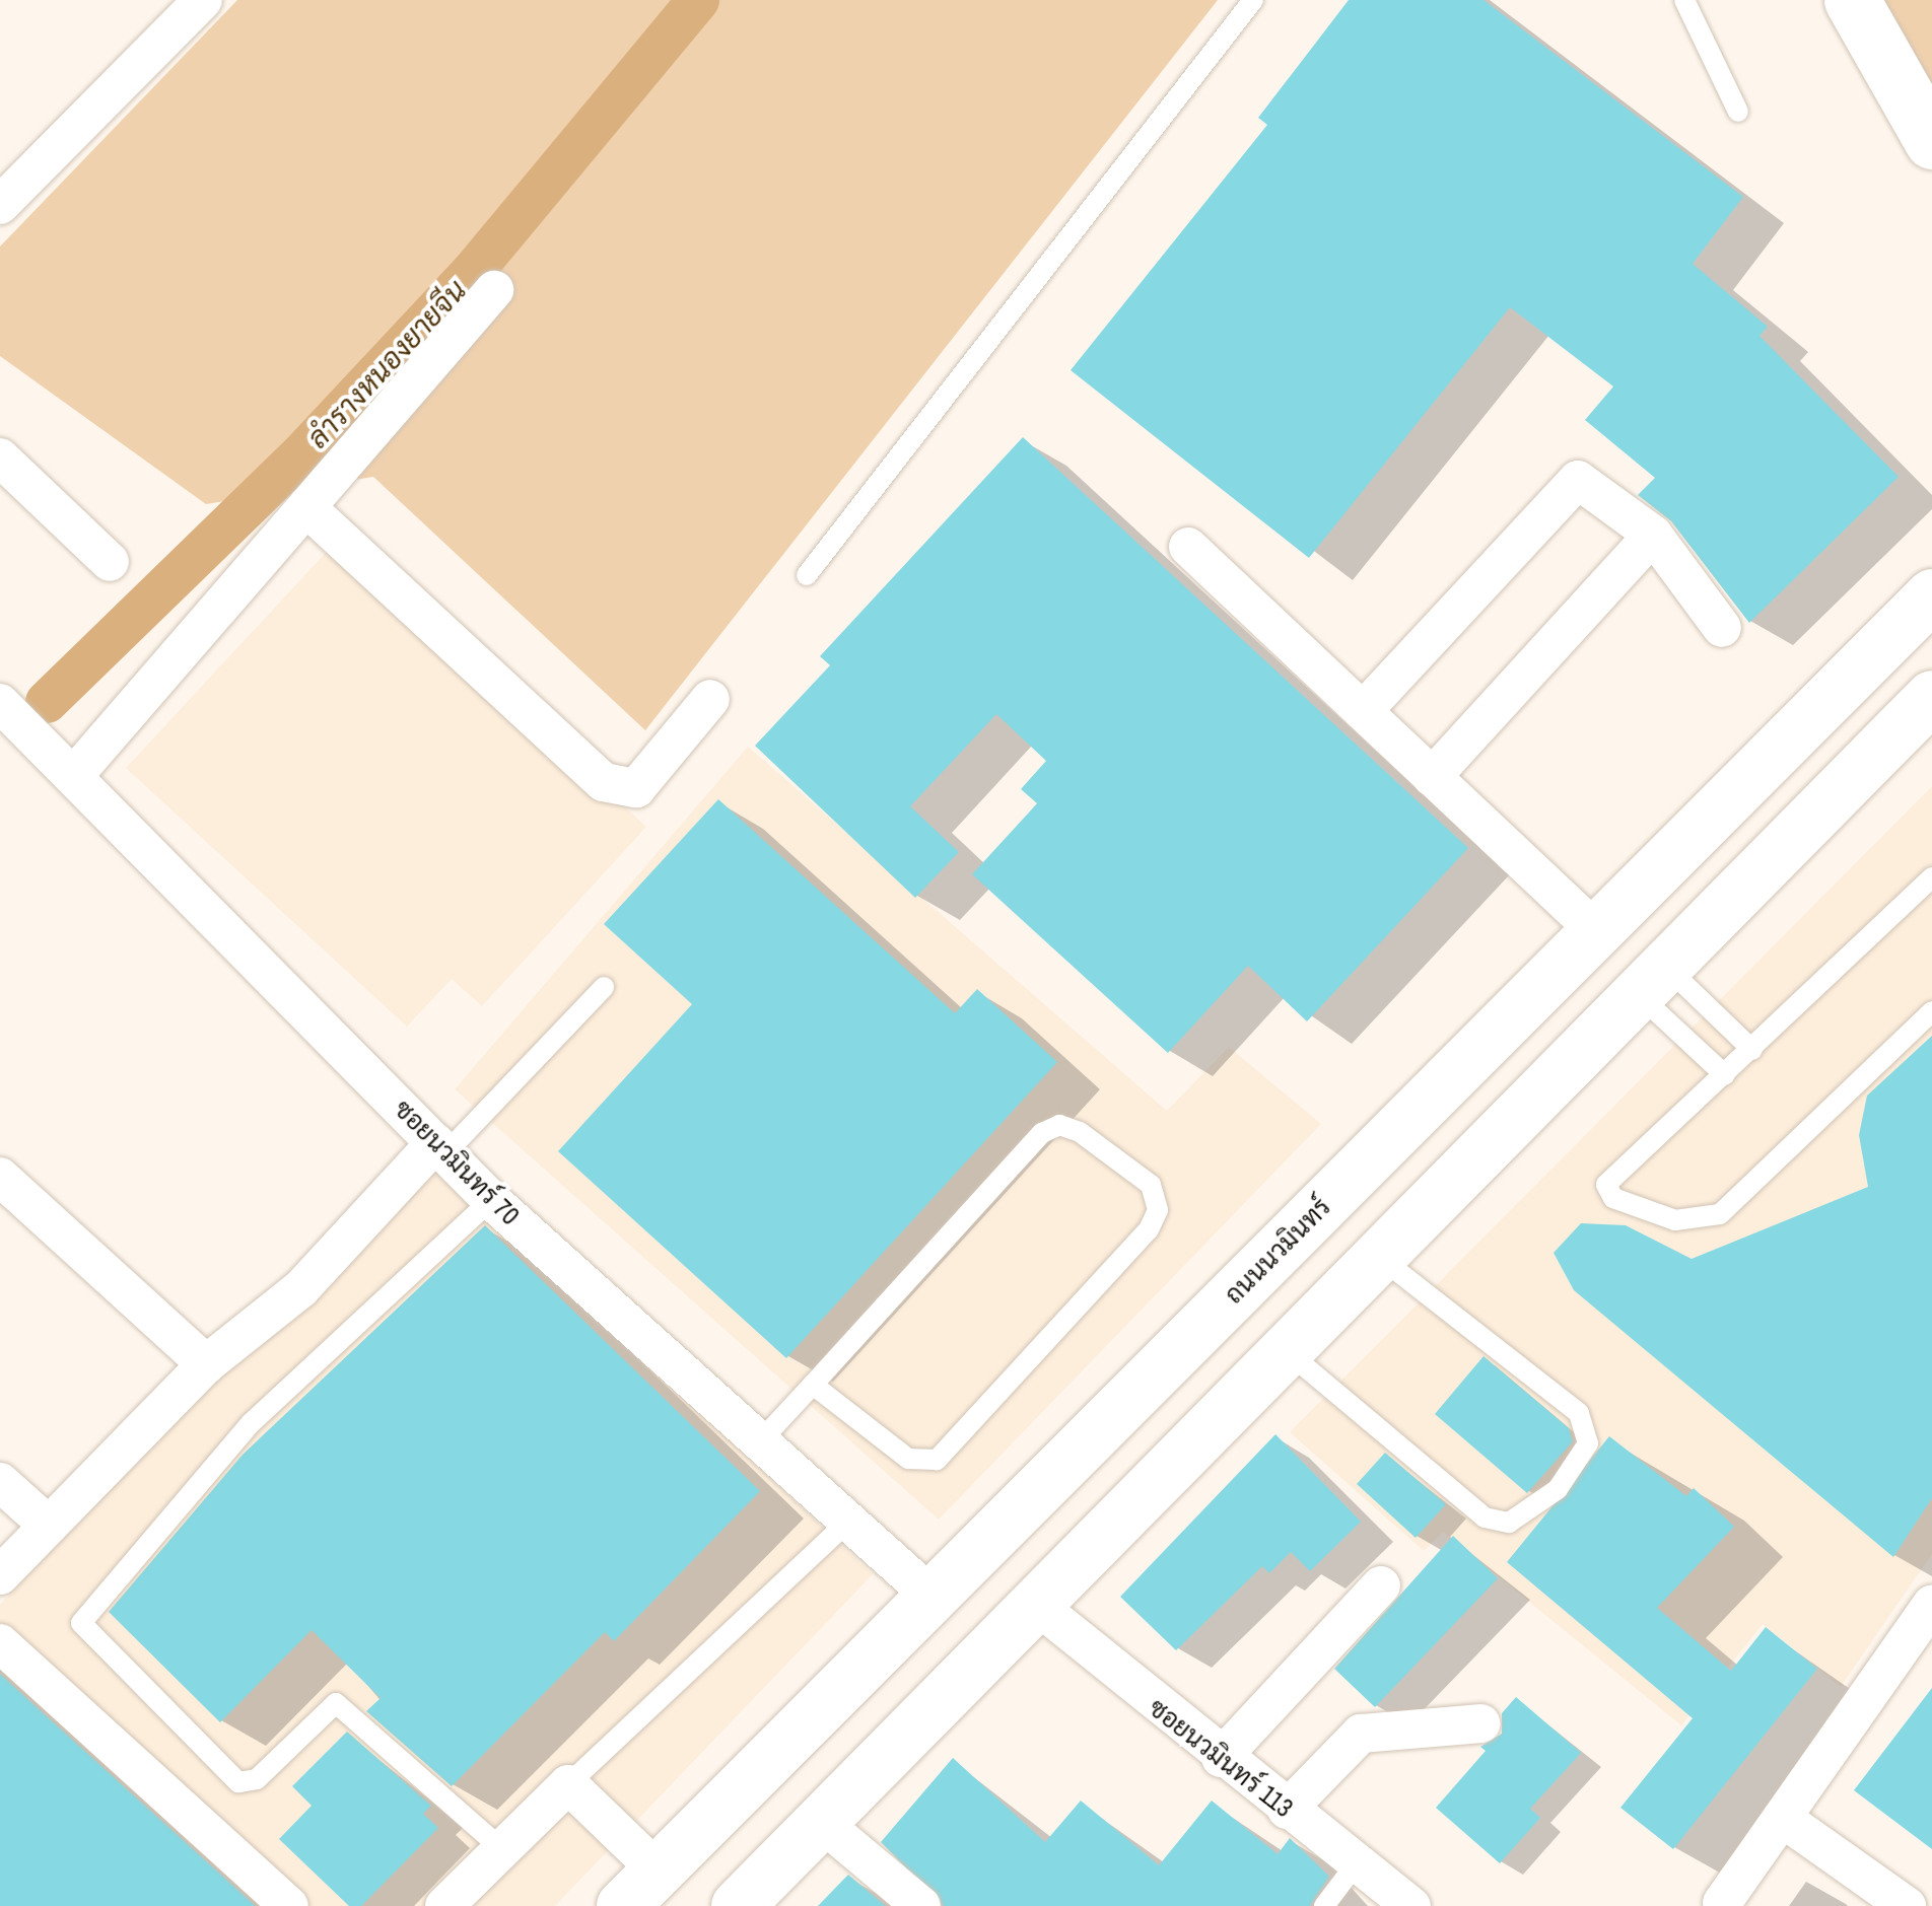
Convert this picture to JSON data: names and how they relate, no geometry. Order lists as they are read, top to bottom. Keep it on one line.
{"streets":{"main road":["ถนนนวมินทร์"],"street":["ซอยนวมินทร์ 70","ซอยนวมินทร์ 113"]},"crossings":[["ซอยนวมินทร์ 70","ถนนนวมินทร์"]],"water":["ลำรางหนองยายจีน"]}
